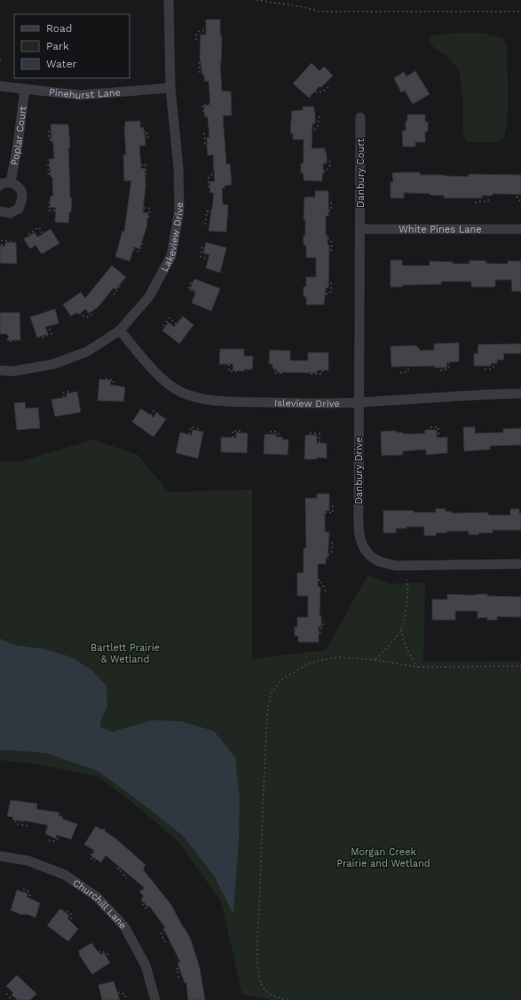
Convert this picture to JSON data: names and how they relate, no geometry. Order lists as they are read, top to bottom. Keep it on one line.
{"streets":{"street":["Pinehurst Lane","Poplar Court","Danbury Court","White Pines Lane","Lakeview Drive","Isleview Drive","Danbury Drive","Churchill Lane"]},"crossings":[["Pinehurst Lane","Poplar Court"],["Pinehurst Lane","Lakeview Drive"],["Danbury Court","White Pines Lane"],["Danbury Court","Danbury Drive"],["White Pines Lane","Danbury Drive"],["Lakeview Drive","Isleview Drive"],["Isleview Drive","Danbury Drive"]],"parks":["Bartlett Prairie & Wetland","Morgan Creek Prairie and Wetland"],"legend":["Road","Park","Water"]}
